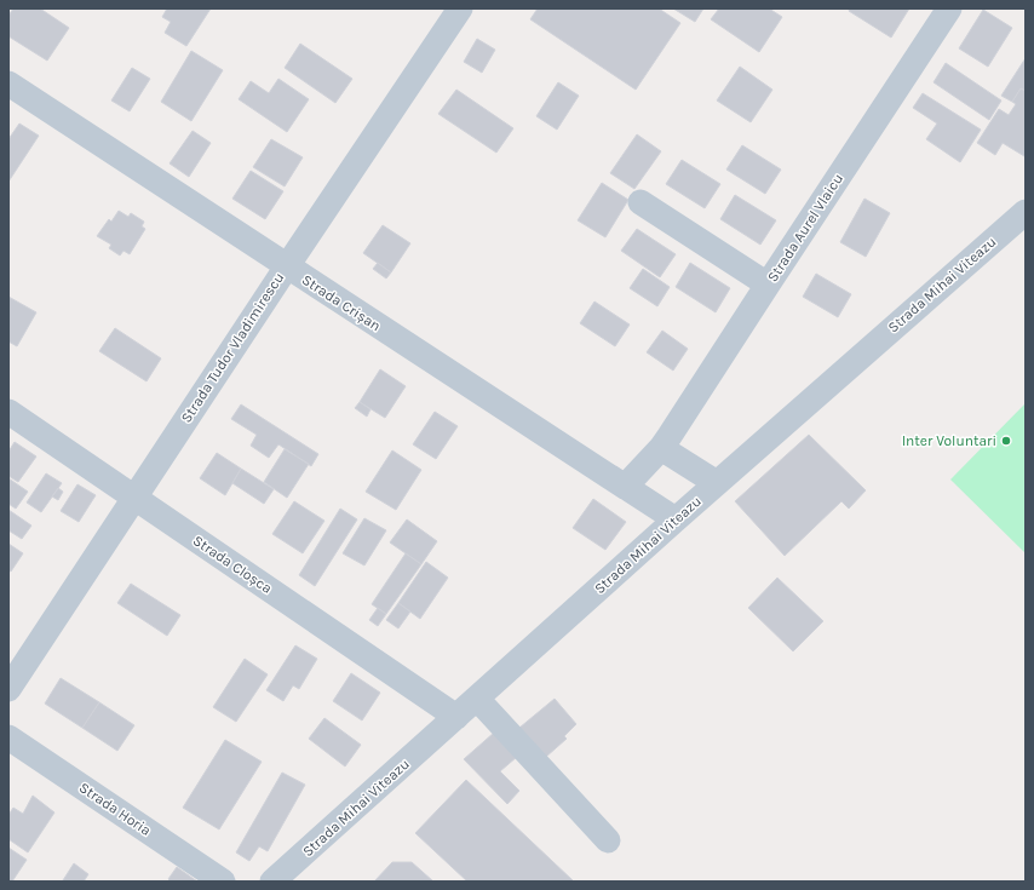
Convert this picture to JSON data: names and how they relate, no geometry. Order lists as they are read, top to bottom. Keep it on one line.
{"streets":{"street":["Strada Aurel Vlaicu","Strada Mihai Viteazu","Strada Crișan","Strada Tudor Vladimirescu","Strada Cloșca","Strada Horia"]},"crossings":[["Strada Aurel Vlaicu","Strada Crișan"],["Strada Mihai Viteazu","Strada Crișan"],["Strada Mihai Viteazu","Strada Cloșca"],["Strada Crișan","Strada Tudor Vladimirescu"],["Strada Tudor Vladimirescu","Strada Cloșca"]],"places":["Inter Voluntari"]}
